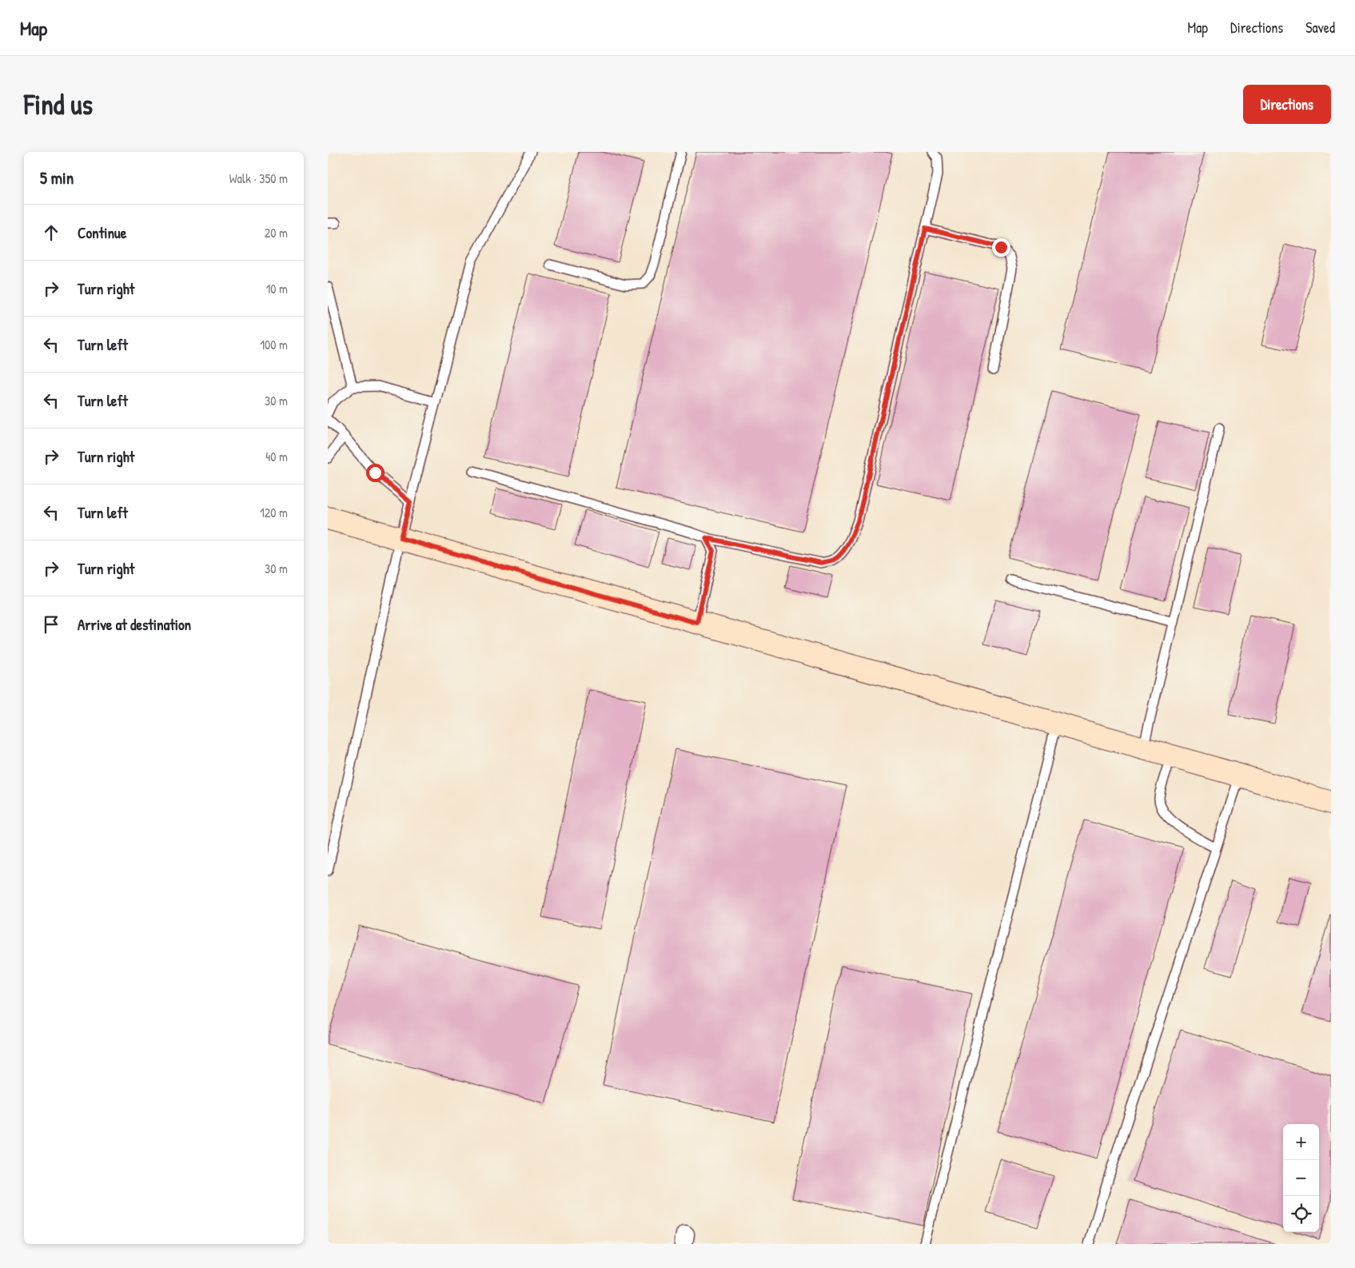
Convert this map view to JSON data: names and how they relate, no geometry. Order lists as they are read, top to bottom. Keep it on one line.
{"page":{"header":"Map","nav":["Map","Directions","Saved"],"buttons":"Directions","title":"Find us","heading":["5 min","Walk · 350 m"],"list":[["Continue","20 m"],["Turn right","10 m"],["Turn left","100 m"],["Turn left","30 m"],["Turn right","40 m"],["Turn left","120 m"],["Turn right","30 m"],"Arrive at destination"],"map_buttons":["+","−"]}}
